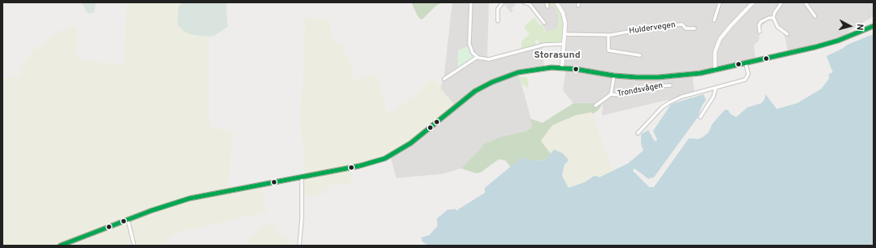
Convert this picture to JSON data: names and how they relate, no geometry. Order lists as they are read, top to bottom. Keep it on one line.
{"streets":{"street":["Huldervegen","Trondsvågen"]},"districts":["Storasund"],"north":"right"}
